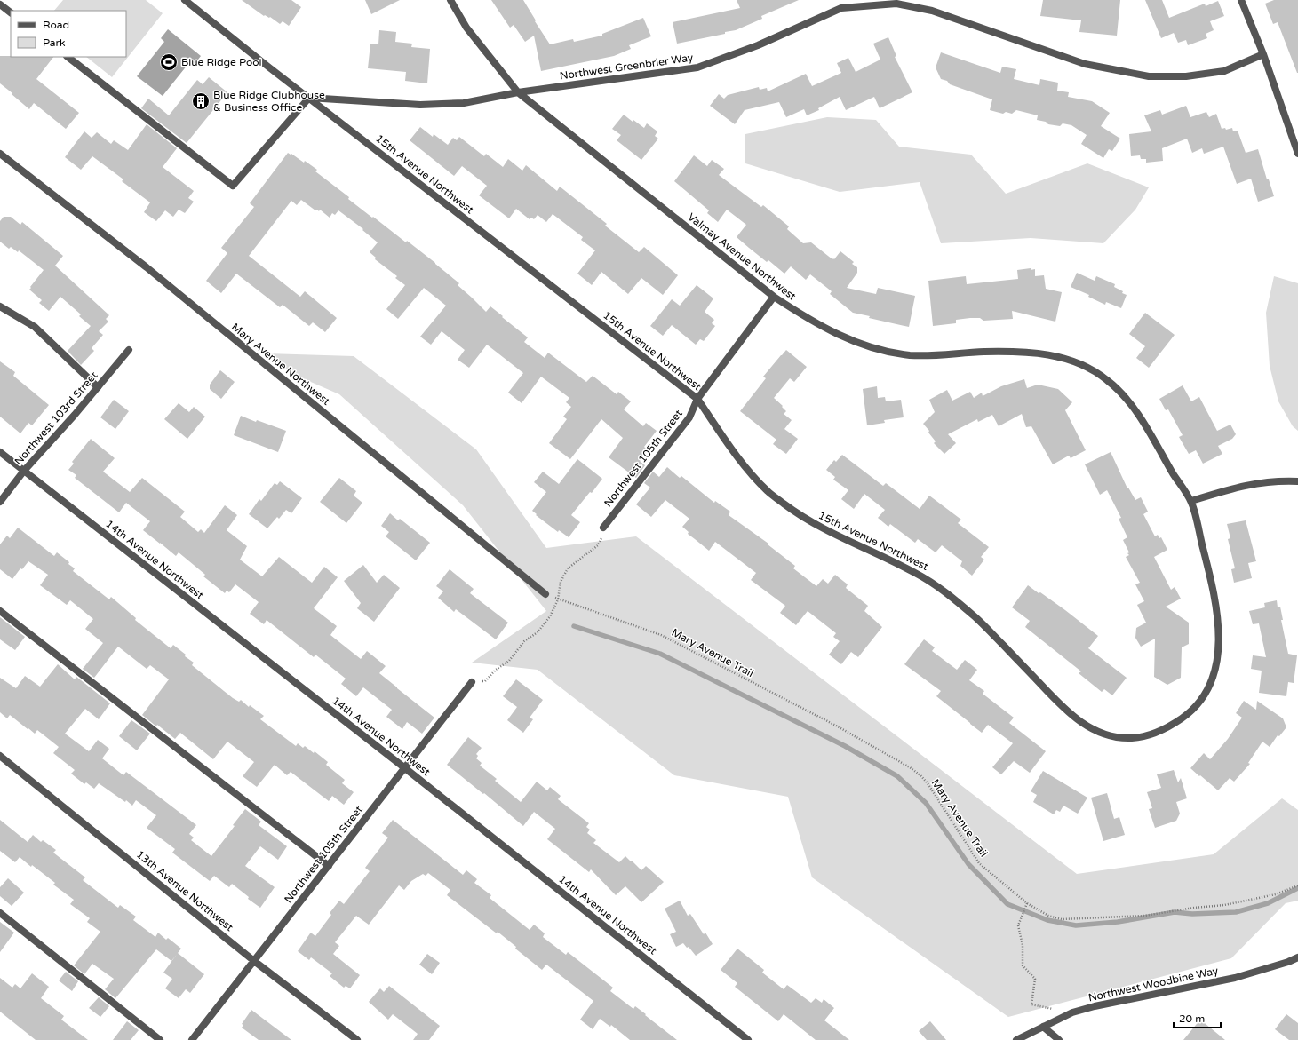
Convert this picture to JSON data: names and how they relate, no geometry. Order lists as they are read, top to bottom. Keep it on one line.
{"streets":{"street":["Northwest Greenbrier Way","15th Avenue Northwest","Valmay Avenue Northwest","Mary Avenue Northwest","Northwest 103rd Street","Northwest 105th Street","14th Avenue Northwest","13th Avenue Northwest","Northwest Woodbine Way"],"path":["Mary Avenue Trail"]},"crossings":[["Northwest Greenbrier Way","15th Avenue Northwest"],["Northwest Greenbrier Way","Valmay Avenue Northwest"],["15th Avenue Northwest","Valmay Avenue Northwest"],["15th Avenue Northwest","Northwest 105th Street"],["Valmay Avenue Northwest","Northwest 105th Street"],["Mary Avenue Northwest","Mary Avenue Trail"],["Northwest 103rd Street","14th Avenue Northwest"],["Northwest 105th Street","14th Avenue Northwest"],["Northwest 105th Street","13th Avenue Northwest"]],"places":{"sports":["Blue Ridge Pool"],"building":["Blue Ridge Clubhouse & Business Office"]},"legend":["Road","Park"],"scale_bar":"20 m"}
